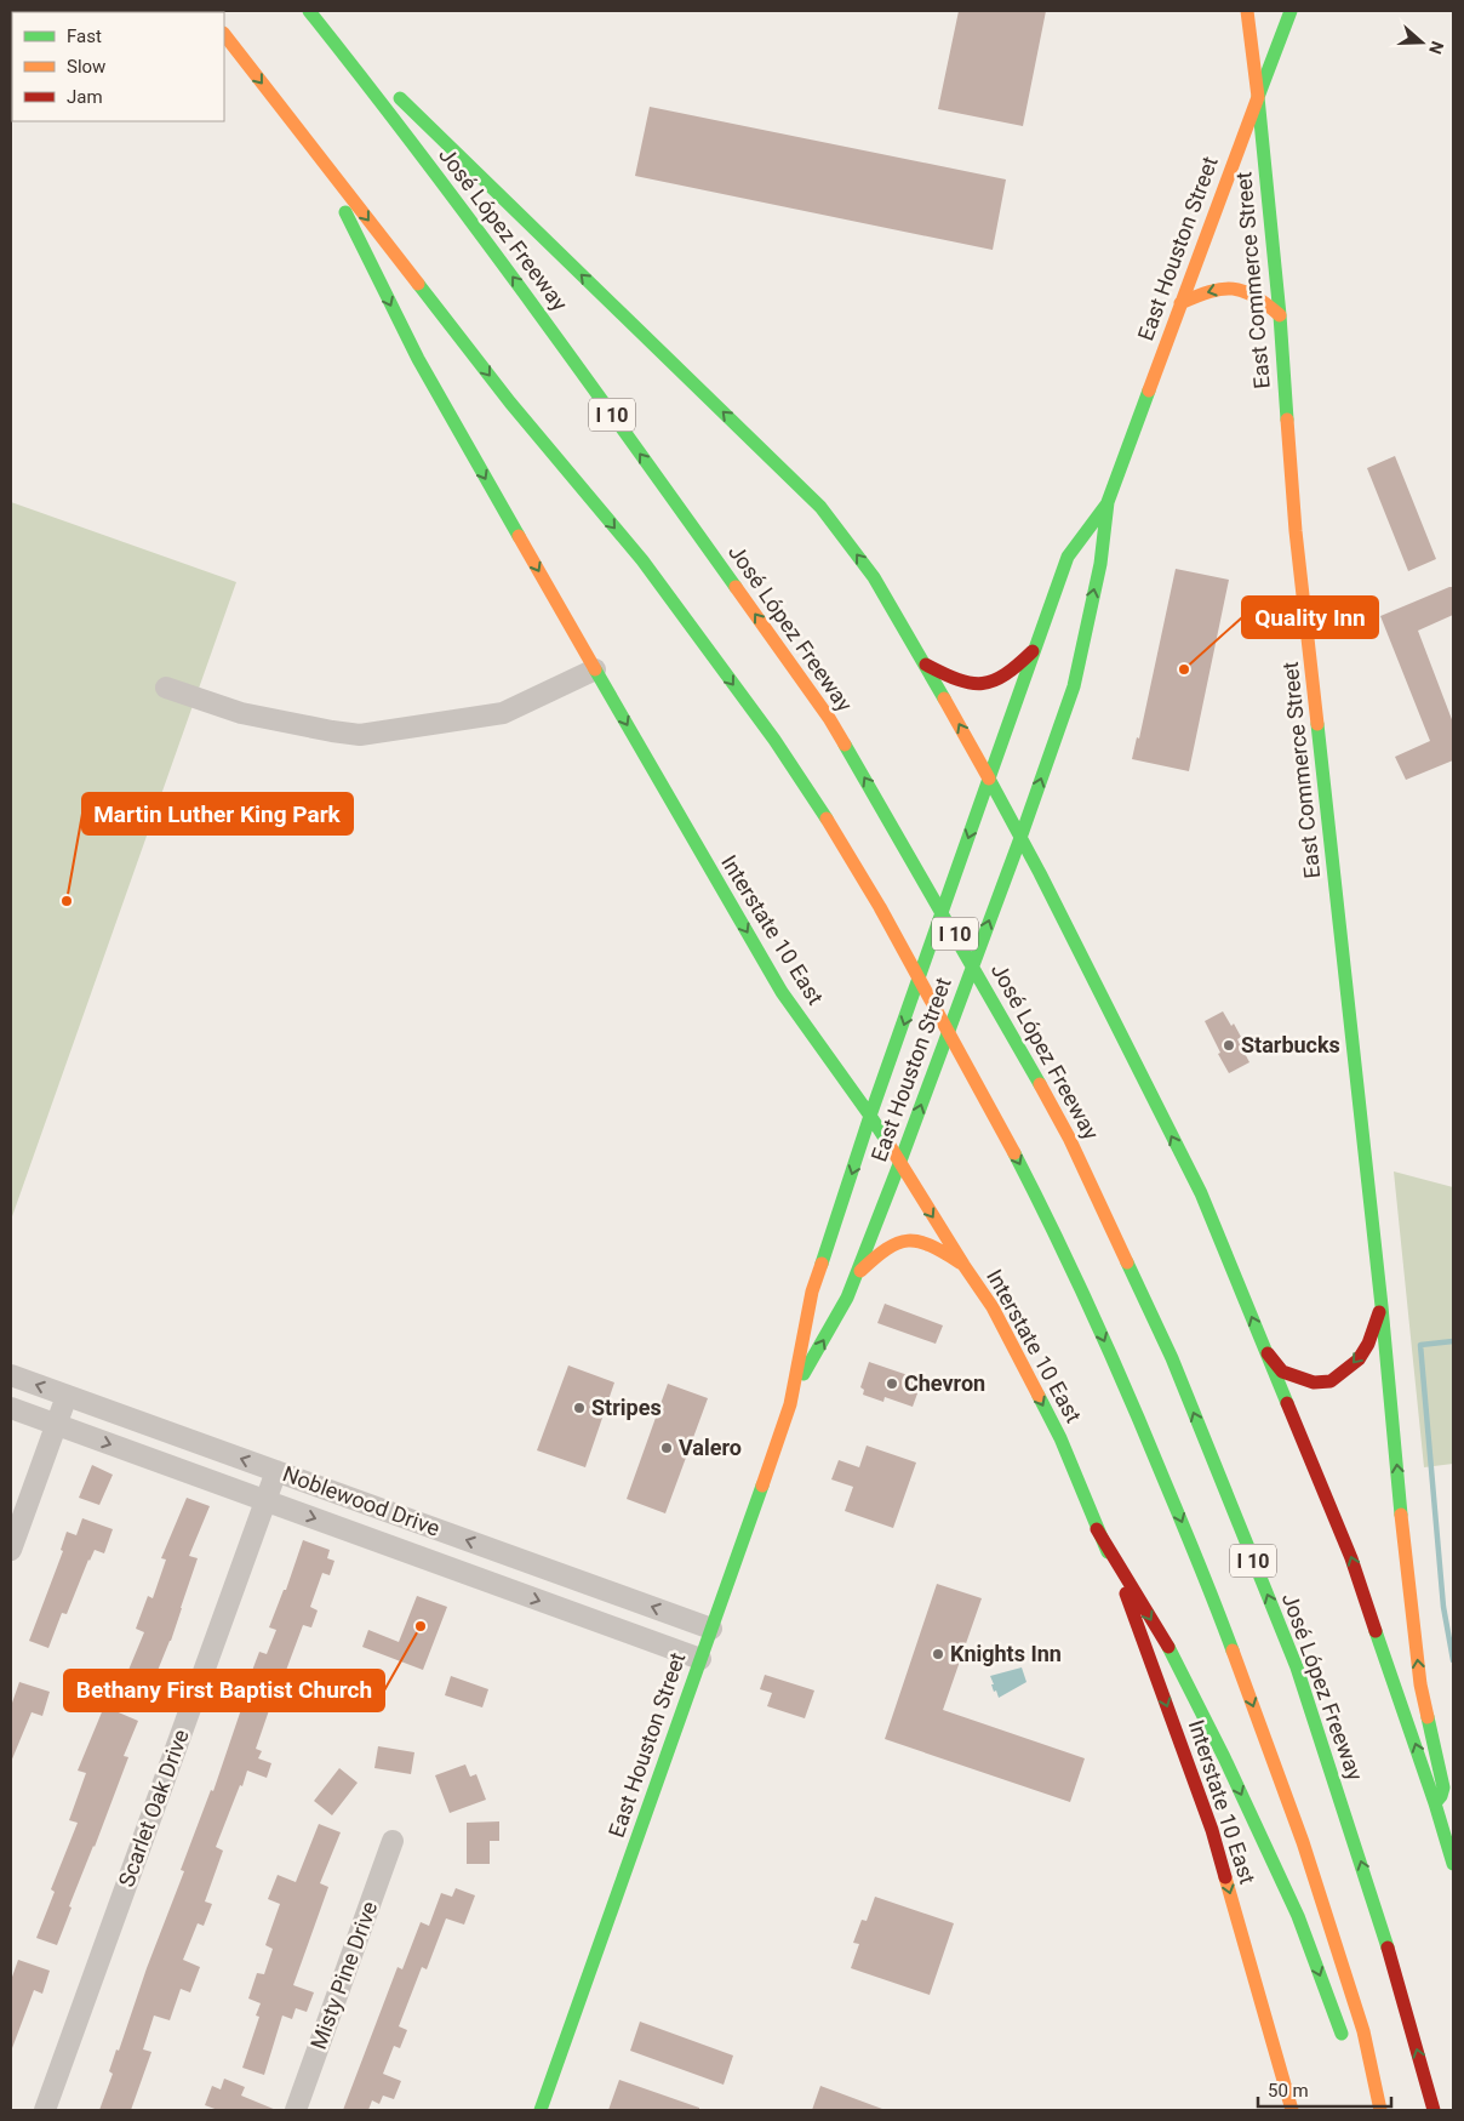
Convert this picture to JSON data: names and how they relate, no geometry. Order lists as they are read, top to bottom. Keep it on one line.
{"streets":{"main road":["José López Freeway","East Houston Street","East Commerce Street","I 10","Interstate 10 East"],"street":["Noblewood Drive","Scarlet Oak Drive","Misty Pine Drive"]},"crossings":[["East Houston Street","East Commerce Street"],["East Houston Street","Interstate 10 East"],["East Houston Street","Noblewood Drive"],["I 10","Interstate 10 East"],["Noblewood Drive","Scarlet Oak Drive"]],"places":["Quality Inn","Martin Luther King Park","Starbucks","Chevron","Stripes","Valero","Bethany First Baptist Church","Knights Inn"],"legend":["Fast","Slow","Jam"],"scale_bar":"50 m","north":"right"}
